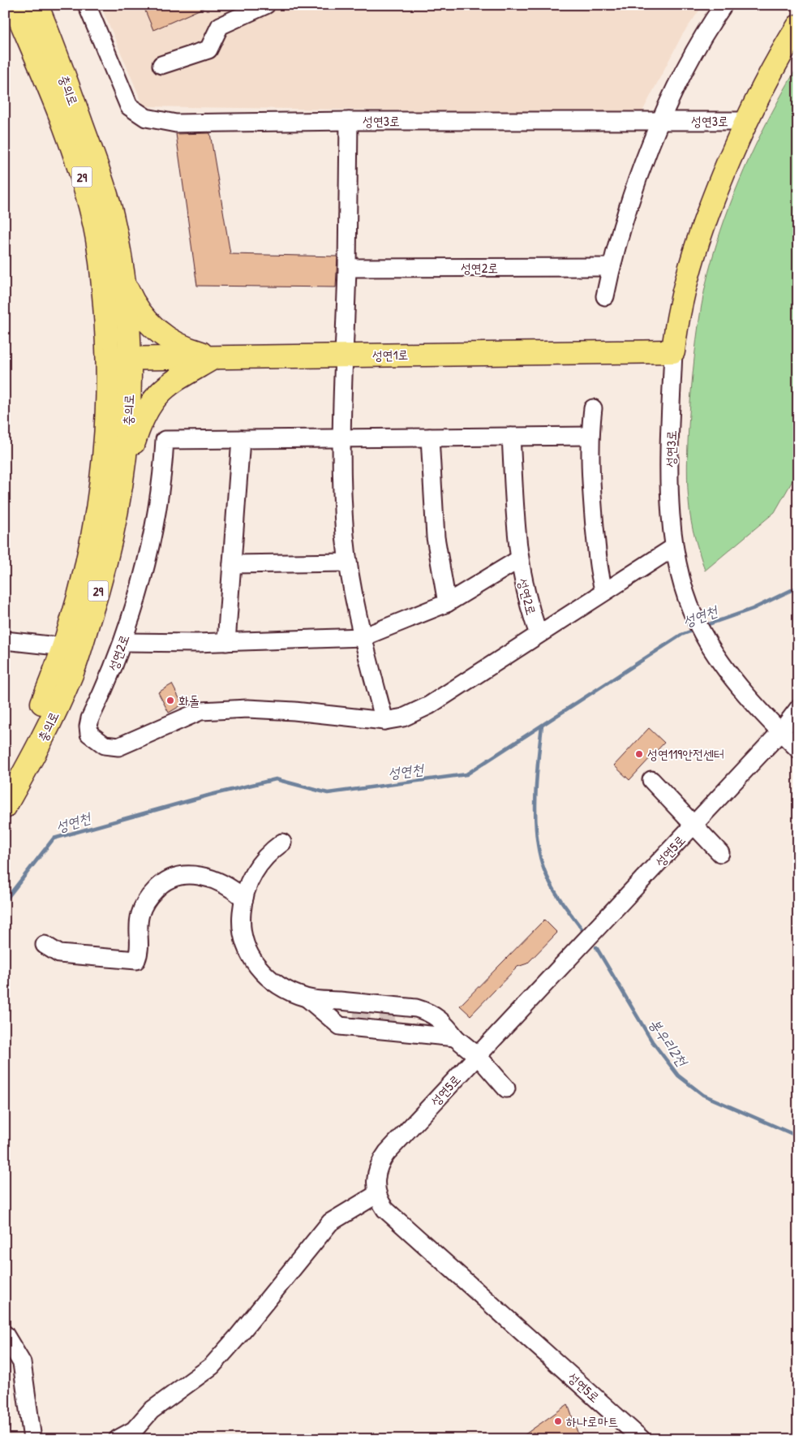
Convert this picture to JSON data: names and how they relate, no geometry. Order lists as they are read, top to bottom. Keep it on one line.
{"streets":{"main road":["충의로","성연3로","29","성연1로"],"street":["성연2로","성연5로"]},"crossings":[["충의로","성연1로"],["성연3로","성연2로"],["성연3로","성연1로"],["성연3로","성연5로"]],"water":["성연천","봉우리2천"],"places":["화돌","성연119안전센터","하나로마트"]}
